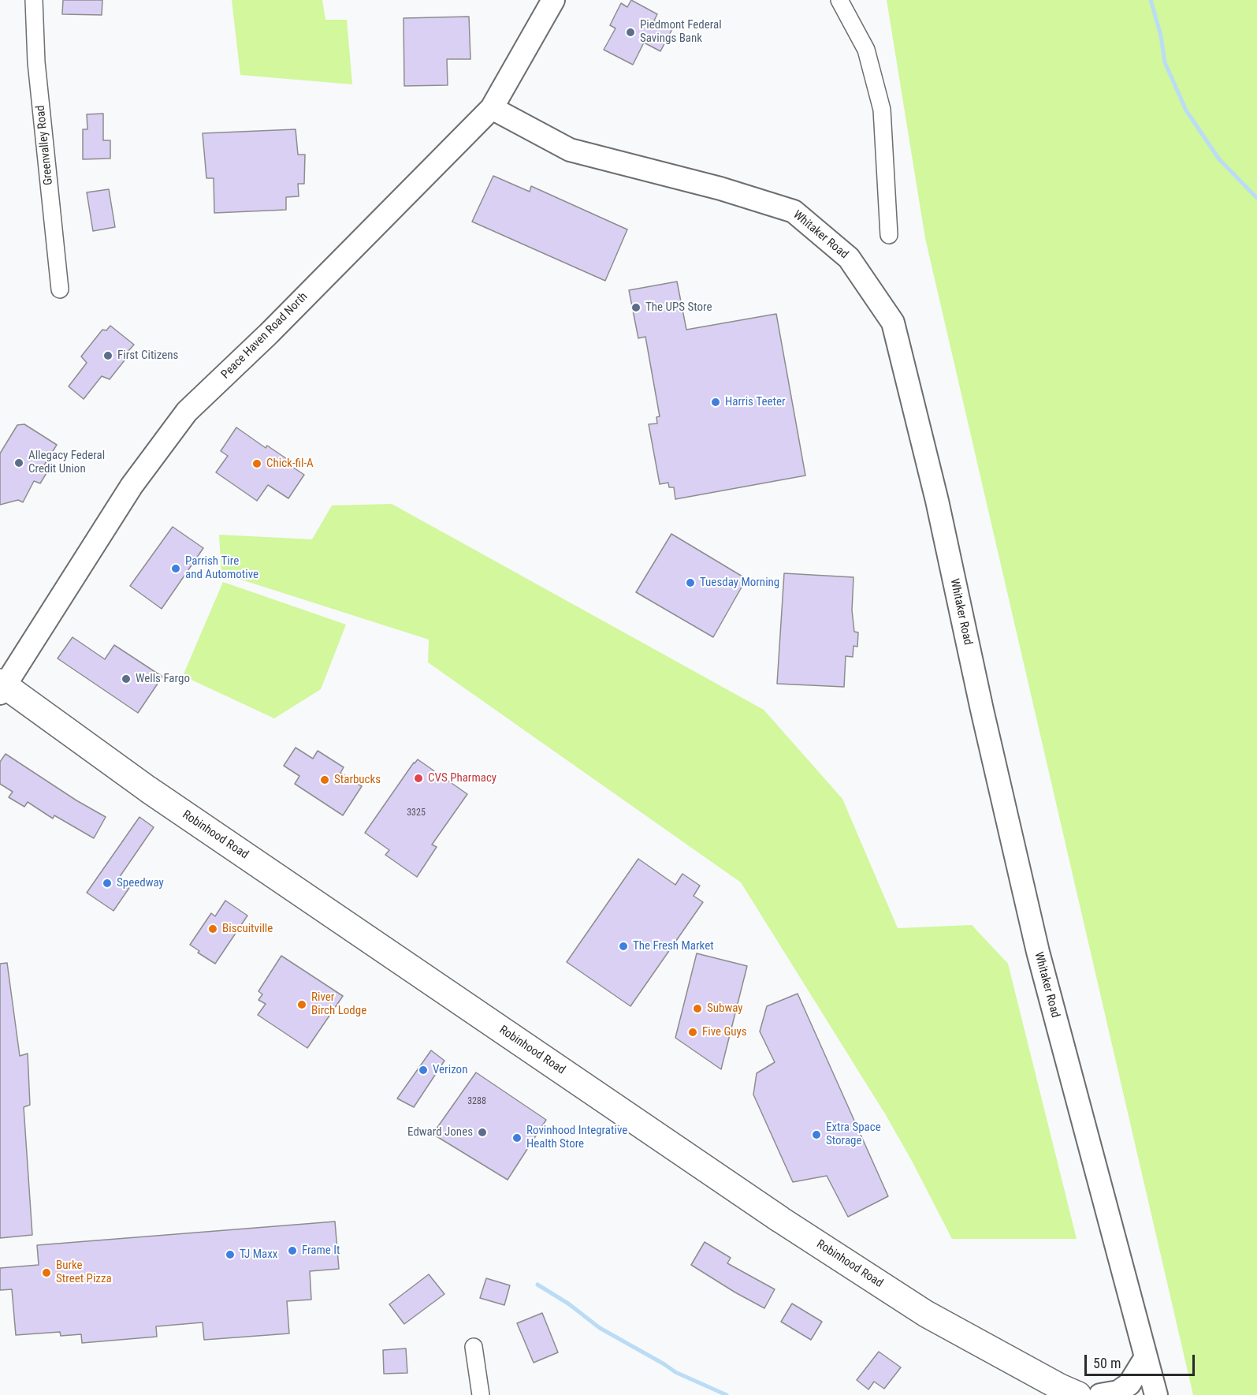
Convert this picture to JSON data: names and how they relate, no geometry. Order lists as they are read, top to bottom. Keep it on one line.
{"streets":{"main road":["Robinhood Road"],"street":["Greenvalley Road","Whitaker Road","Peace Haven Road North"]},"crossings":[["Whitaker Road","Peace Haven Road North"],["Peace Haven Road North","Robinhood Road"]],"places":["Piedmont Federal Savings Bank","The UPS Store","First Citizens","Harris Teeter","Allegacy Federal Credit Union","Chick-fil-A","Parrish Tire and Automotive","Tuesday Morning","Wells Fargo","CVS Pharmacy","Starbucks","Speedway","Biscuitville","The Fresh Market","River Birch Lodge","Subway","Five Guys","Verizon","Edward Jones","Extra Space Storage","Rovinhood Integrative Health Store","Frame It","TJ Maxx","Burke Street Pizza"],"house_numbers":["3325","3288"],"scale_bar":"50 m"}
